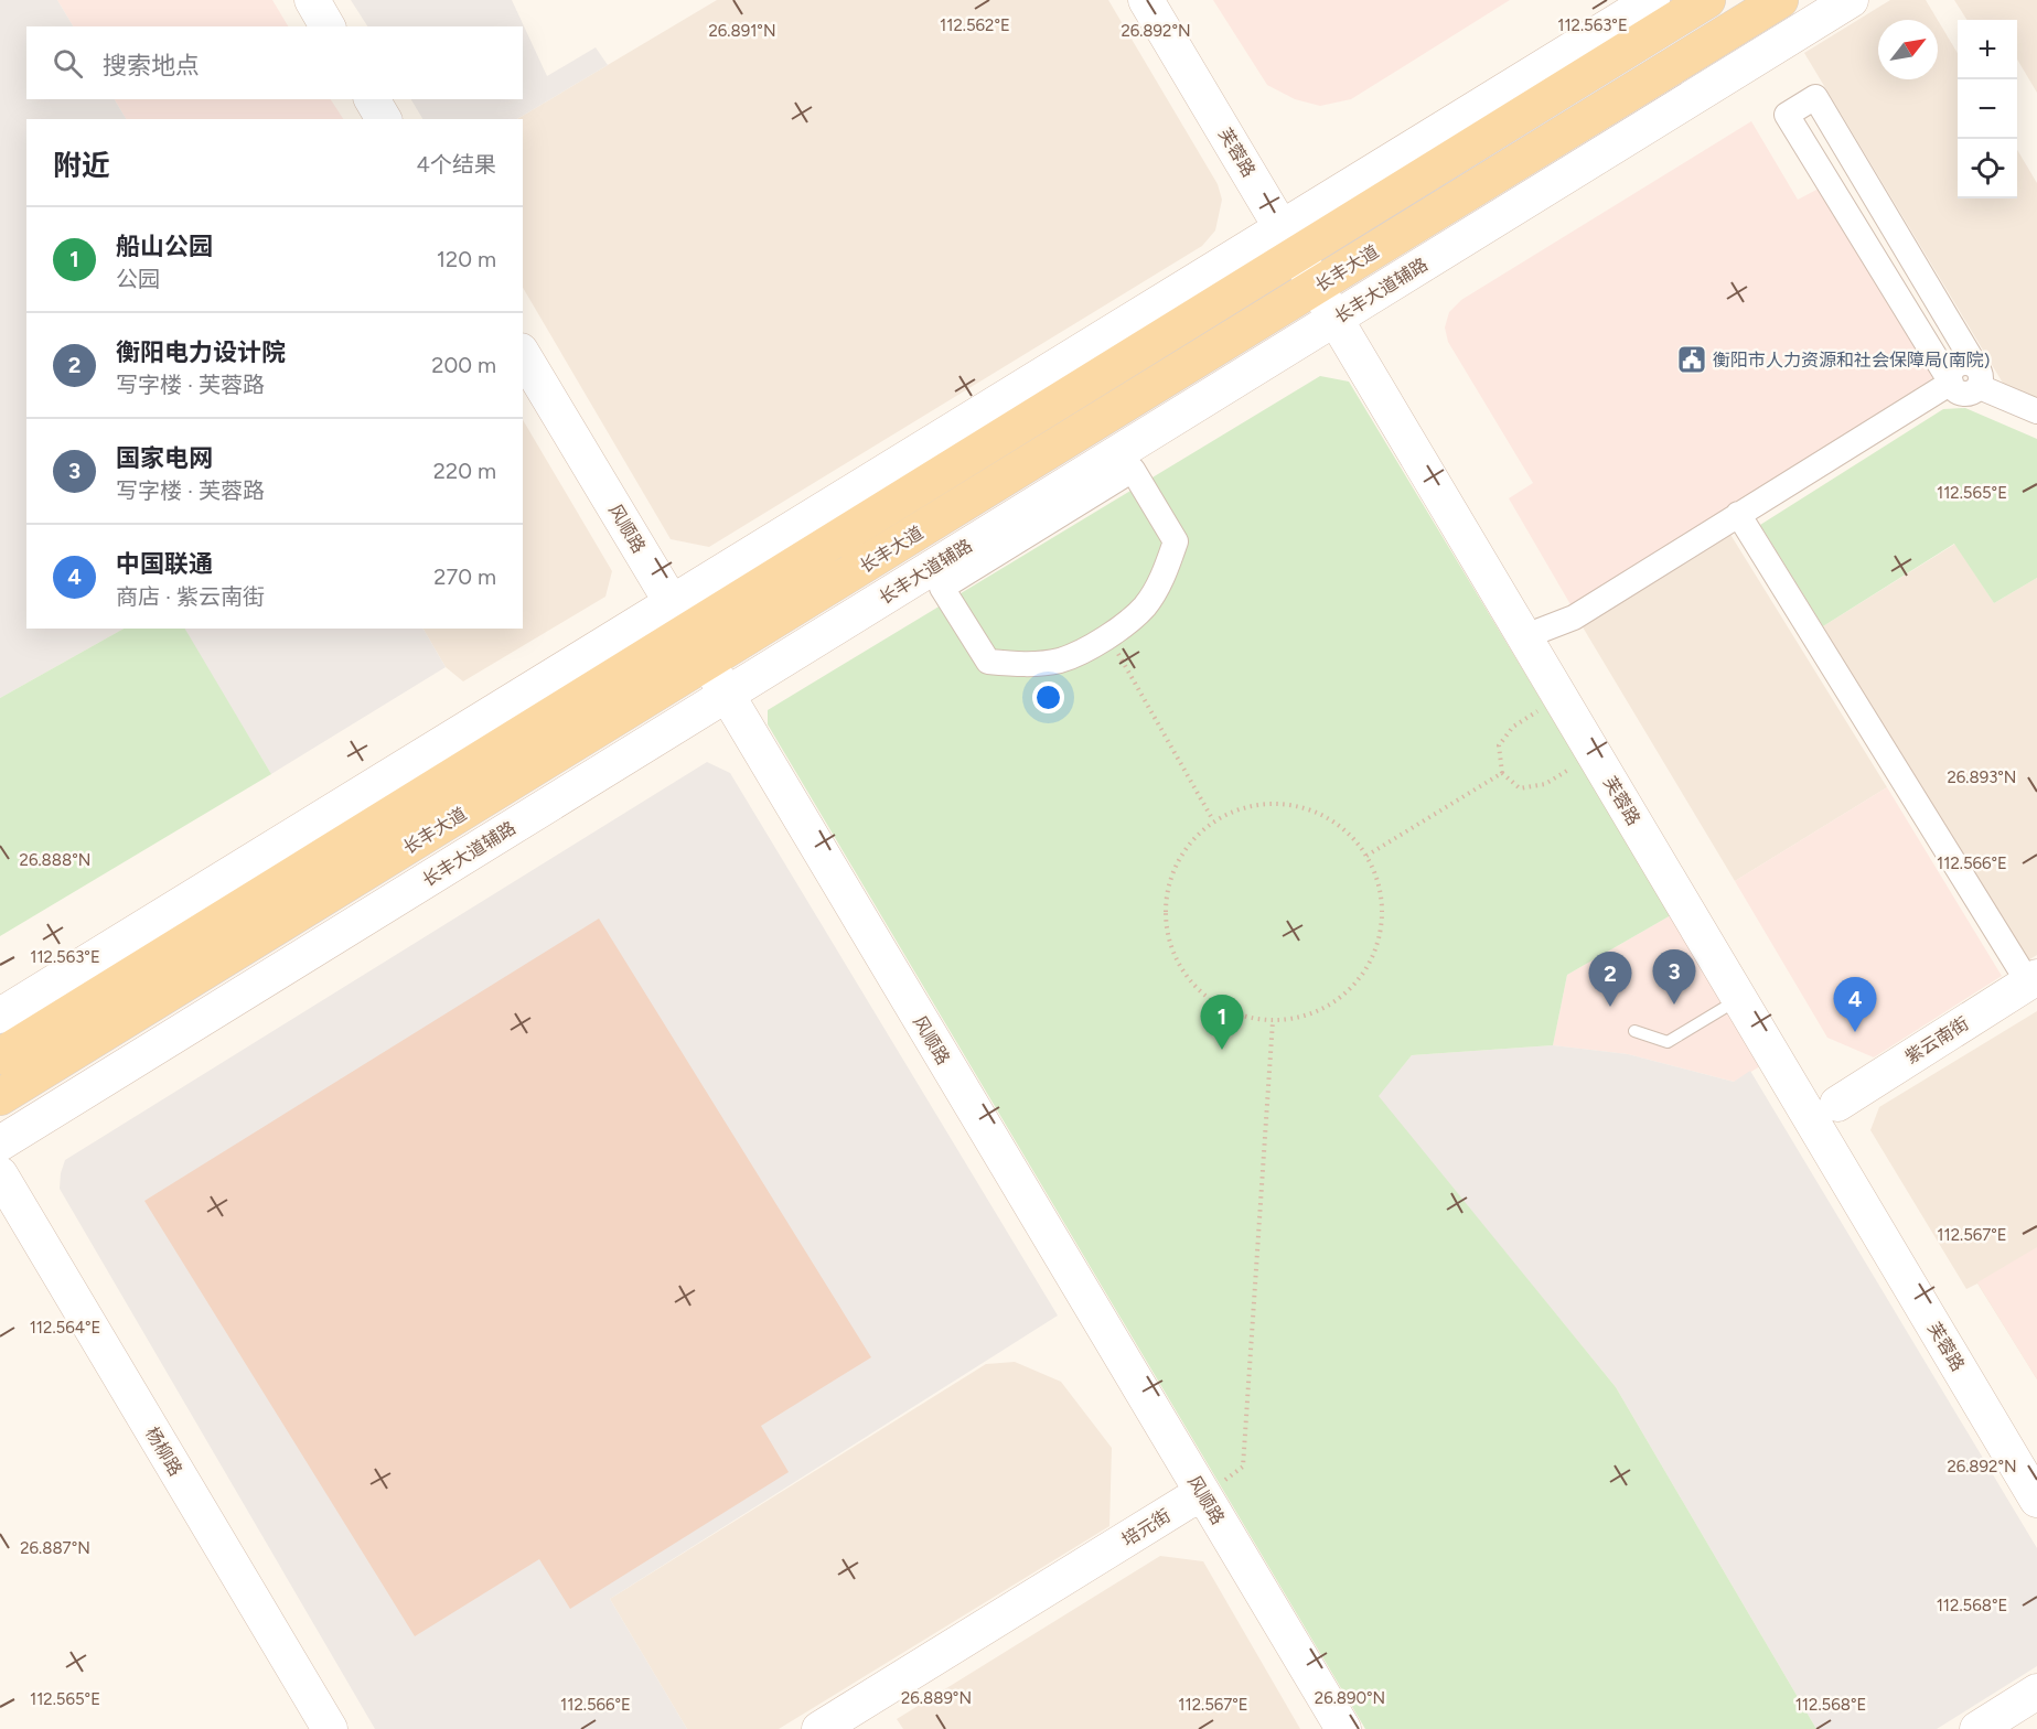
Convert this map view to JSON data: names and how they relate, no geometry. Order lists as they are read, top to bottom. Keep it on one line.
{"streets":{"main road":["长丰大道"],"street":["芙蓉路","长丰大道辅路","风顺路","紫云南街","杨柳路","培元街"]},"crossings":[["芙蓉路","长丰大道"],["芙蓉路","长丰大道辅路"],["长丰大道","风顺路"],["长丰大道辅路","风顺路"],["风顺路","培元街"]],"places":{"public building":["衡阳市人力资源和社会保障局(南院)"]},"north":"top right","page":{"map_buttons":["+","−"],"search":"搜索地点","heading":["附近","4个结果"],"list":[{"mark":"1","name":"船山公园","note":"公园","value":"120 m"},{"mark":"2","name":"衡阳电力设计院","note":"写字楼 · 芙蓉路","value":"200 m"},{"mark":"3","name":"国家电网","note":"写字楼 · 芙蓉路","value":"220 m"},{"mark":"4","name":"中国联通","note":"商店 · 紫云南街","value":"270 m"}],"pins":["3","2","4","1"]},"coordinates":["112.562°E","112.563°E","26.891°N","26.892°N","112.565°E","26.893°N","26.888°N","112.566°E","112.567°E","112.564°E","26.887°N","112.568°E","26.889°N","26.890°N"]}
